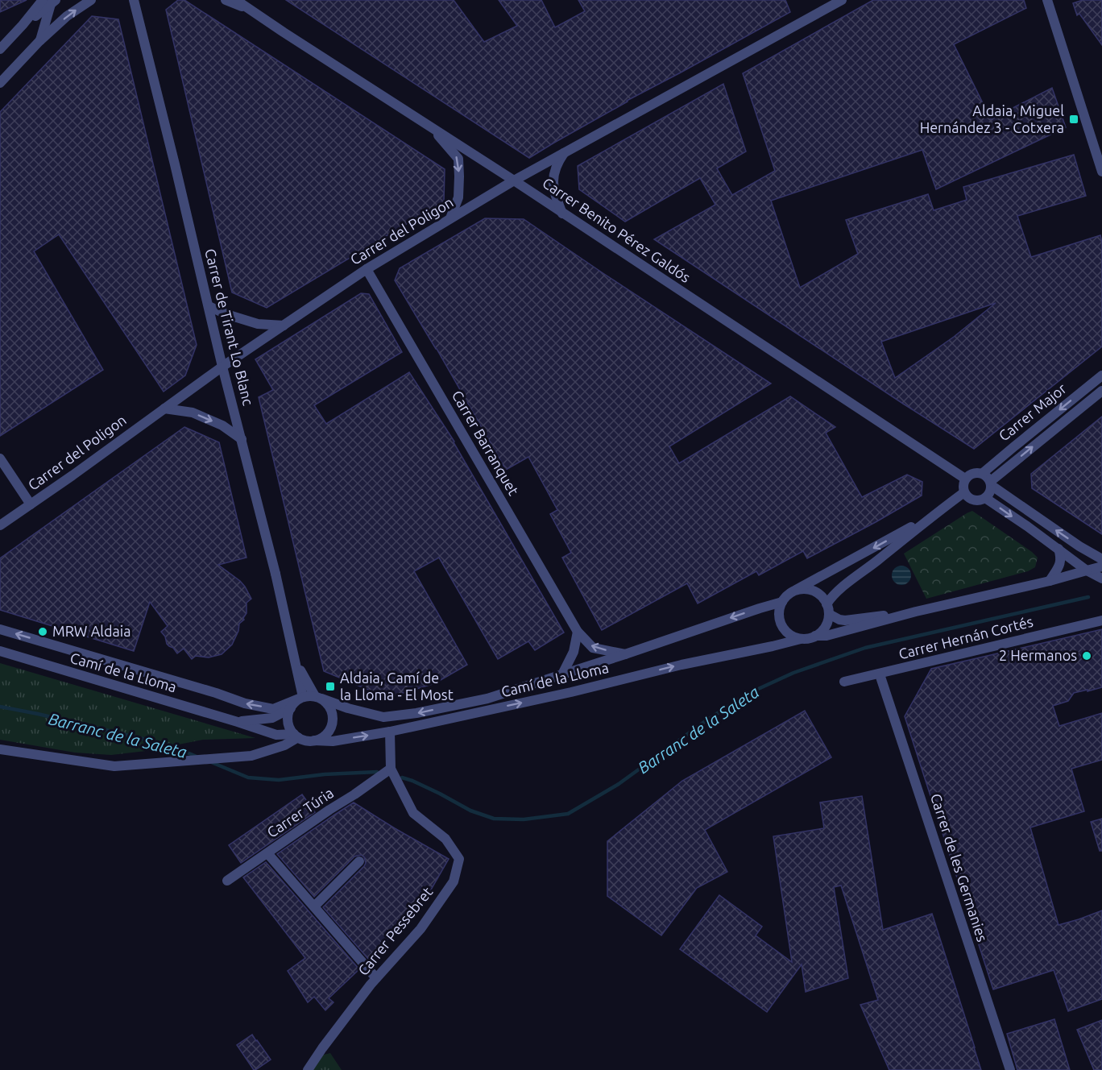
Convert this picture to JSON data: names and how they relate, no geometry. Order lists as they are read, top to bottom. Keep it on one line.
{"streets":{"street":["Carrer Benito Pérez Galdós","Carrer del Poligon","Carrer de Tirant Lo Blanc","Carrer Major","Carrer Barranquet","Carrer Hernán Cortés","Camí de la Lloma","Carrer Túria","Carrer de les Germanies","Carrer Pessebret"]},"crossings":[["Carrer Benito Pérez Galdós","Carrer del Poligon"],["Carrer Benito Pérez Galdós","Carrer Major"],["Carrer del Poligon","Carrer de Tirant Lo Blanc"],["Carrer del Poligon","Carrer Barranquet"],["Carrer de Tirant Lo Blanc","Camí de la Lloma"],["Carrer Barranquet","Camí de la Lloma"],["Carrer Hernán Cortés","Carrer de les Germanies"],["Camí de la Lloma","Carrer Pessebret"],["Carrer Túria","Carrer Pessebret"]],"water":["Barranc de la Saleta"],"places":{"transit":["Aldaia, Miguel Hernández 3 - Cotxera","Aldaia, Camí de la Lloma - El Most"],"other":["MRW Aldaia","2 Hermanos"]}}
